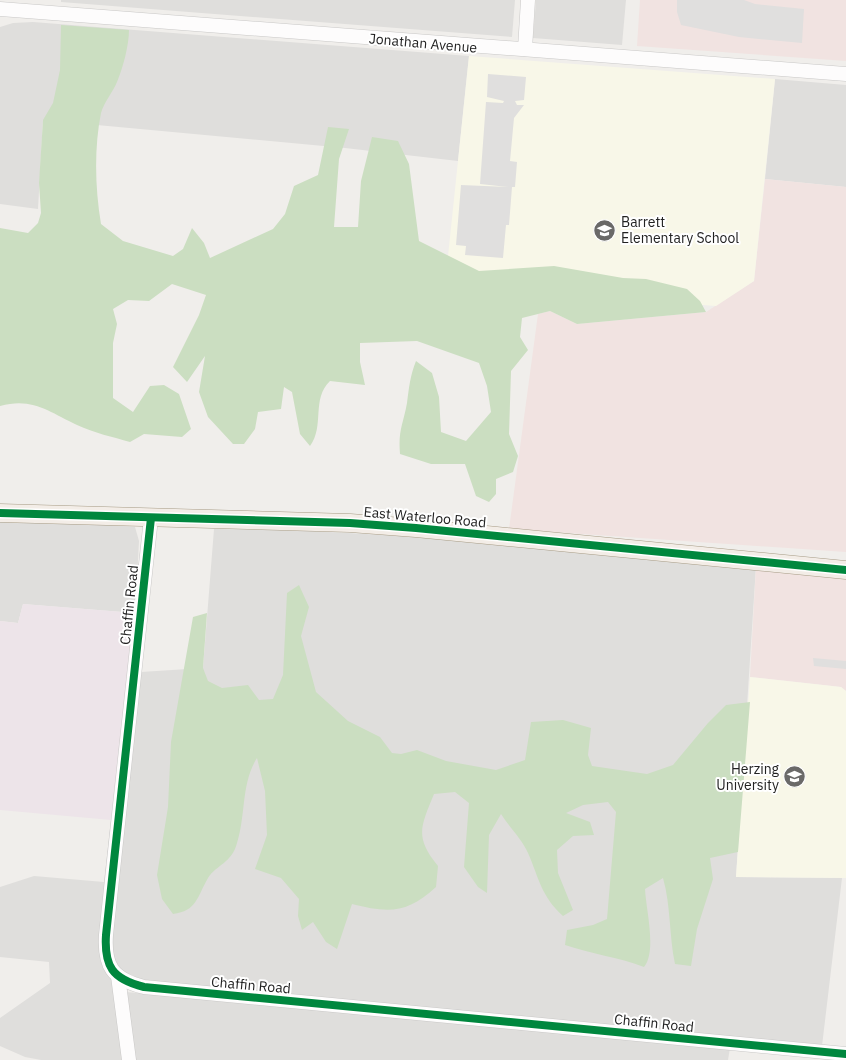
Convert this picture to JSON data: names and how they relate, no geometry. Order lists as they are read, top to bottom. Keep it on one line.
{"streets":{"main road":["East Waterloo Road"],"street":["Jonathan Avenue","Chaffin Road"]},"crossings":[["East Waterloo Road","Chaffin Road"]],"places":{"school or university":["Barrett Elementary School","Herzing University"]}}
